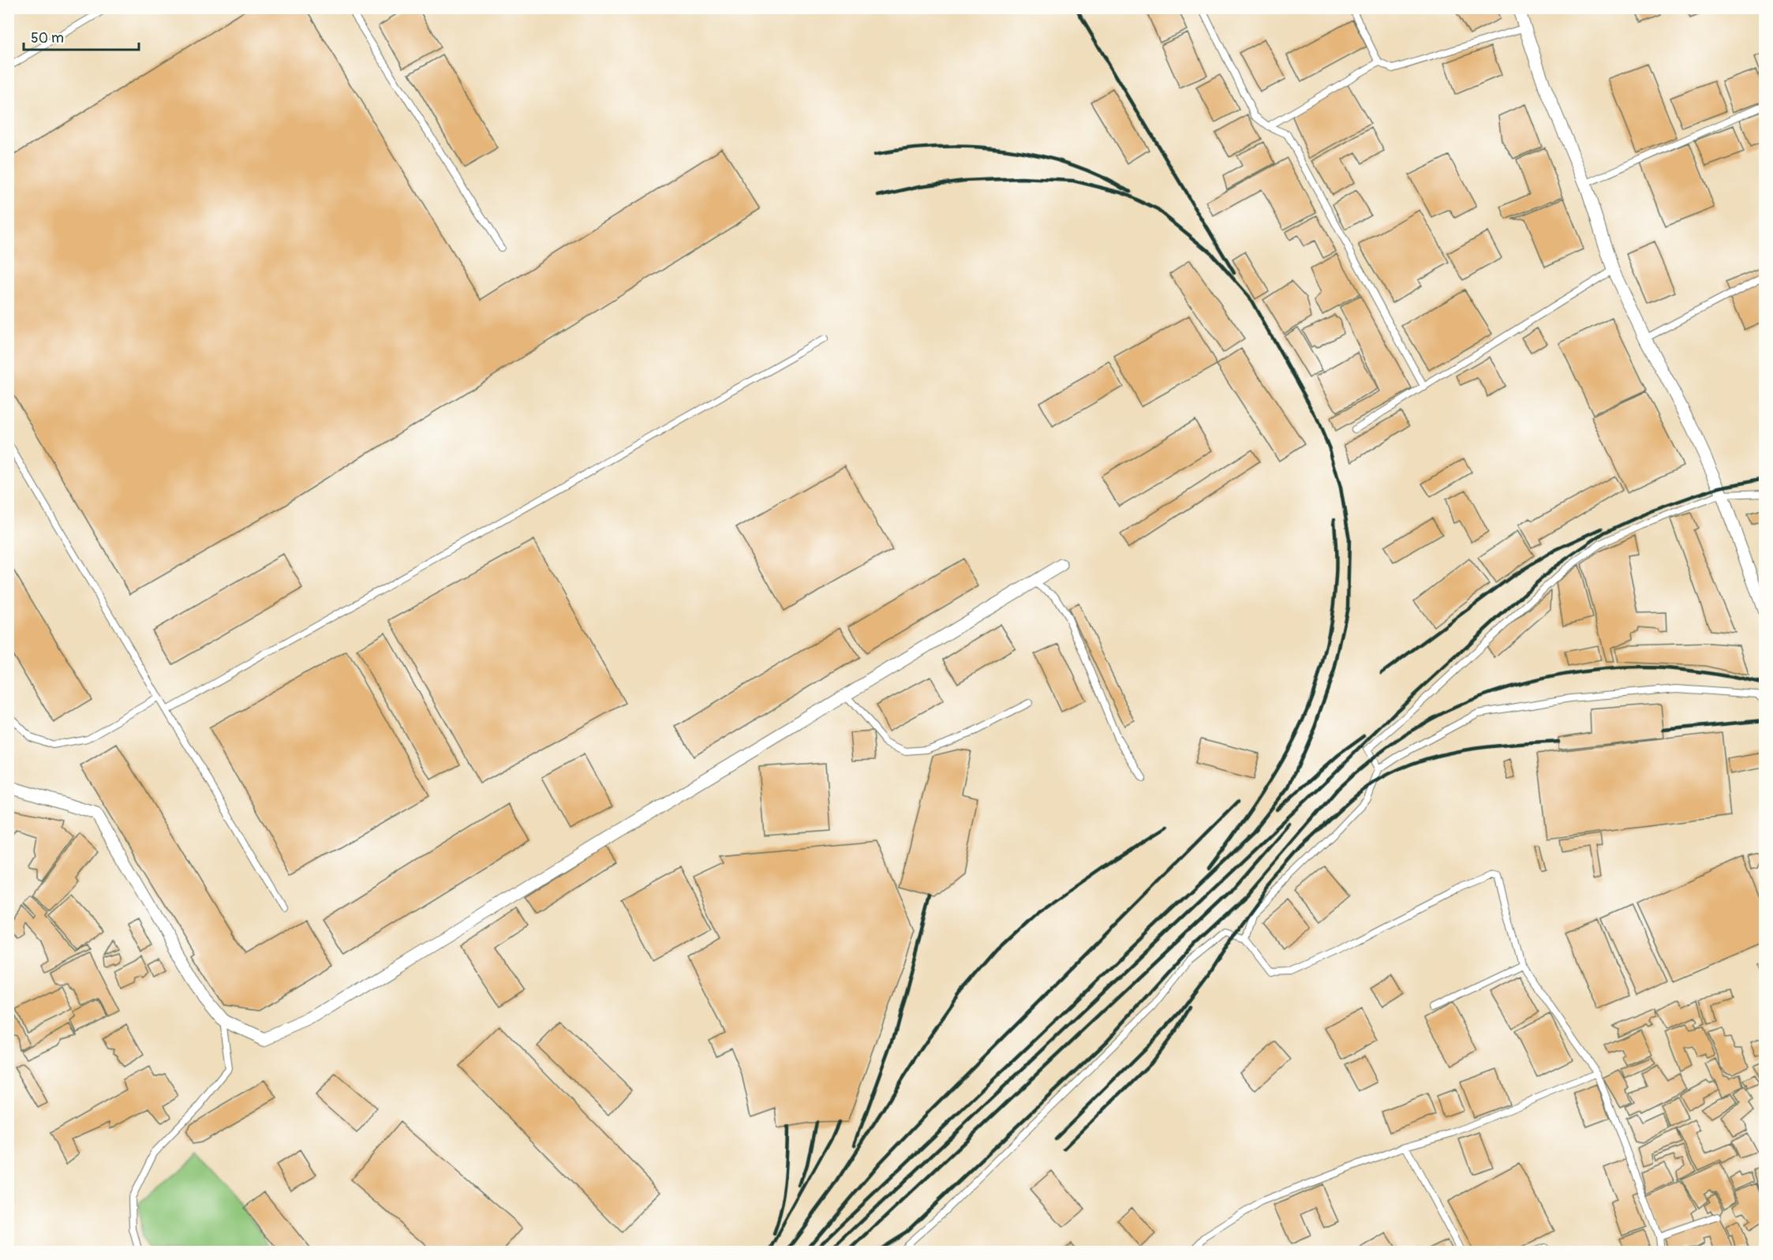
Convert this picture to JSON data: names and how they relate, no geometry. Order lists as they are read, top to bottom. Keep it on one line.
{"scale_bar":"50 m"}
